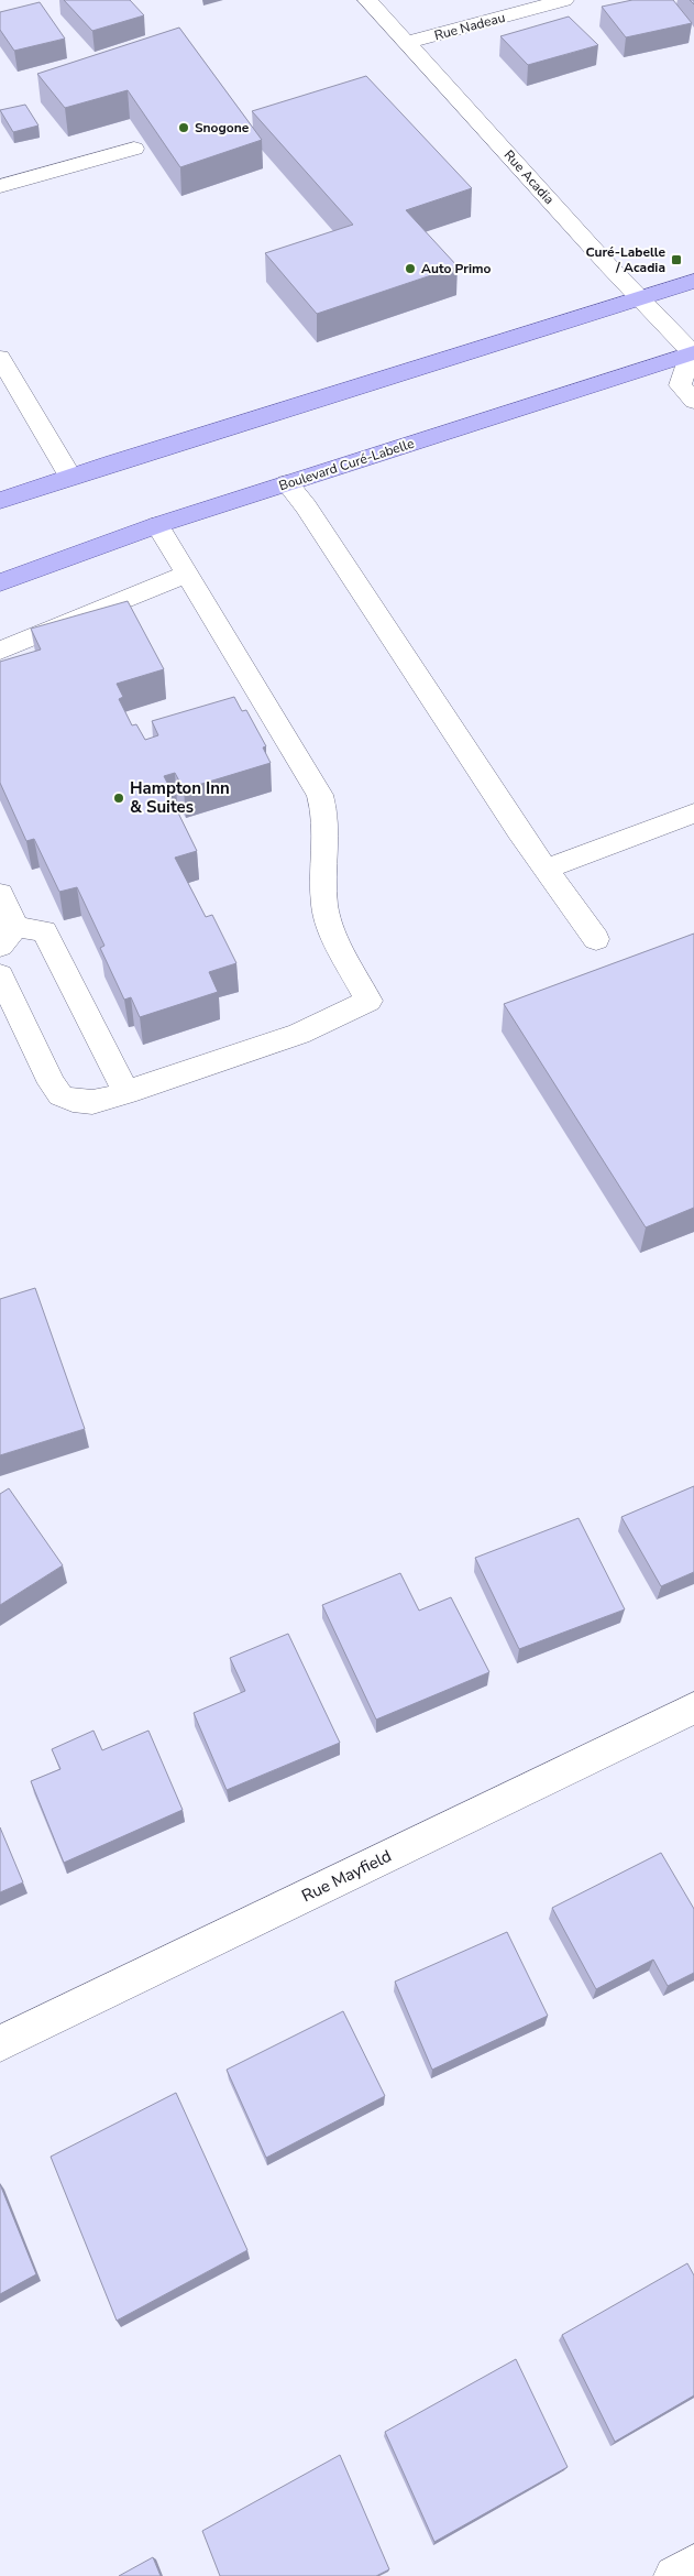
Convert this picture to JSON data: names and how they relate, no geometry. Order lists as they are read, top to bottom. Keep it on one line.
{"streets":{"main road":["Boulevard Curé-Labelle"],"street":["Rue Nadeau","Rue Acadia","Rue Mayfield"]},"crossings":[["Rue Nadeau","Rue Acadia"],["Rue Acadia","Boulevard Curé-Labelle"]],"places":{"other":["Snogone","Auto Primo","Hampton Inn & Suites"],"transit":["Curé-Labelle / Acadia"]}}
